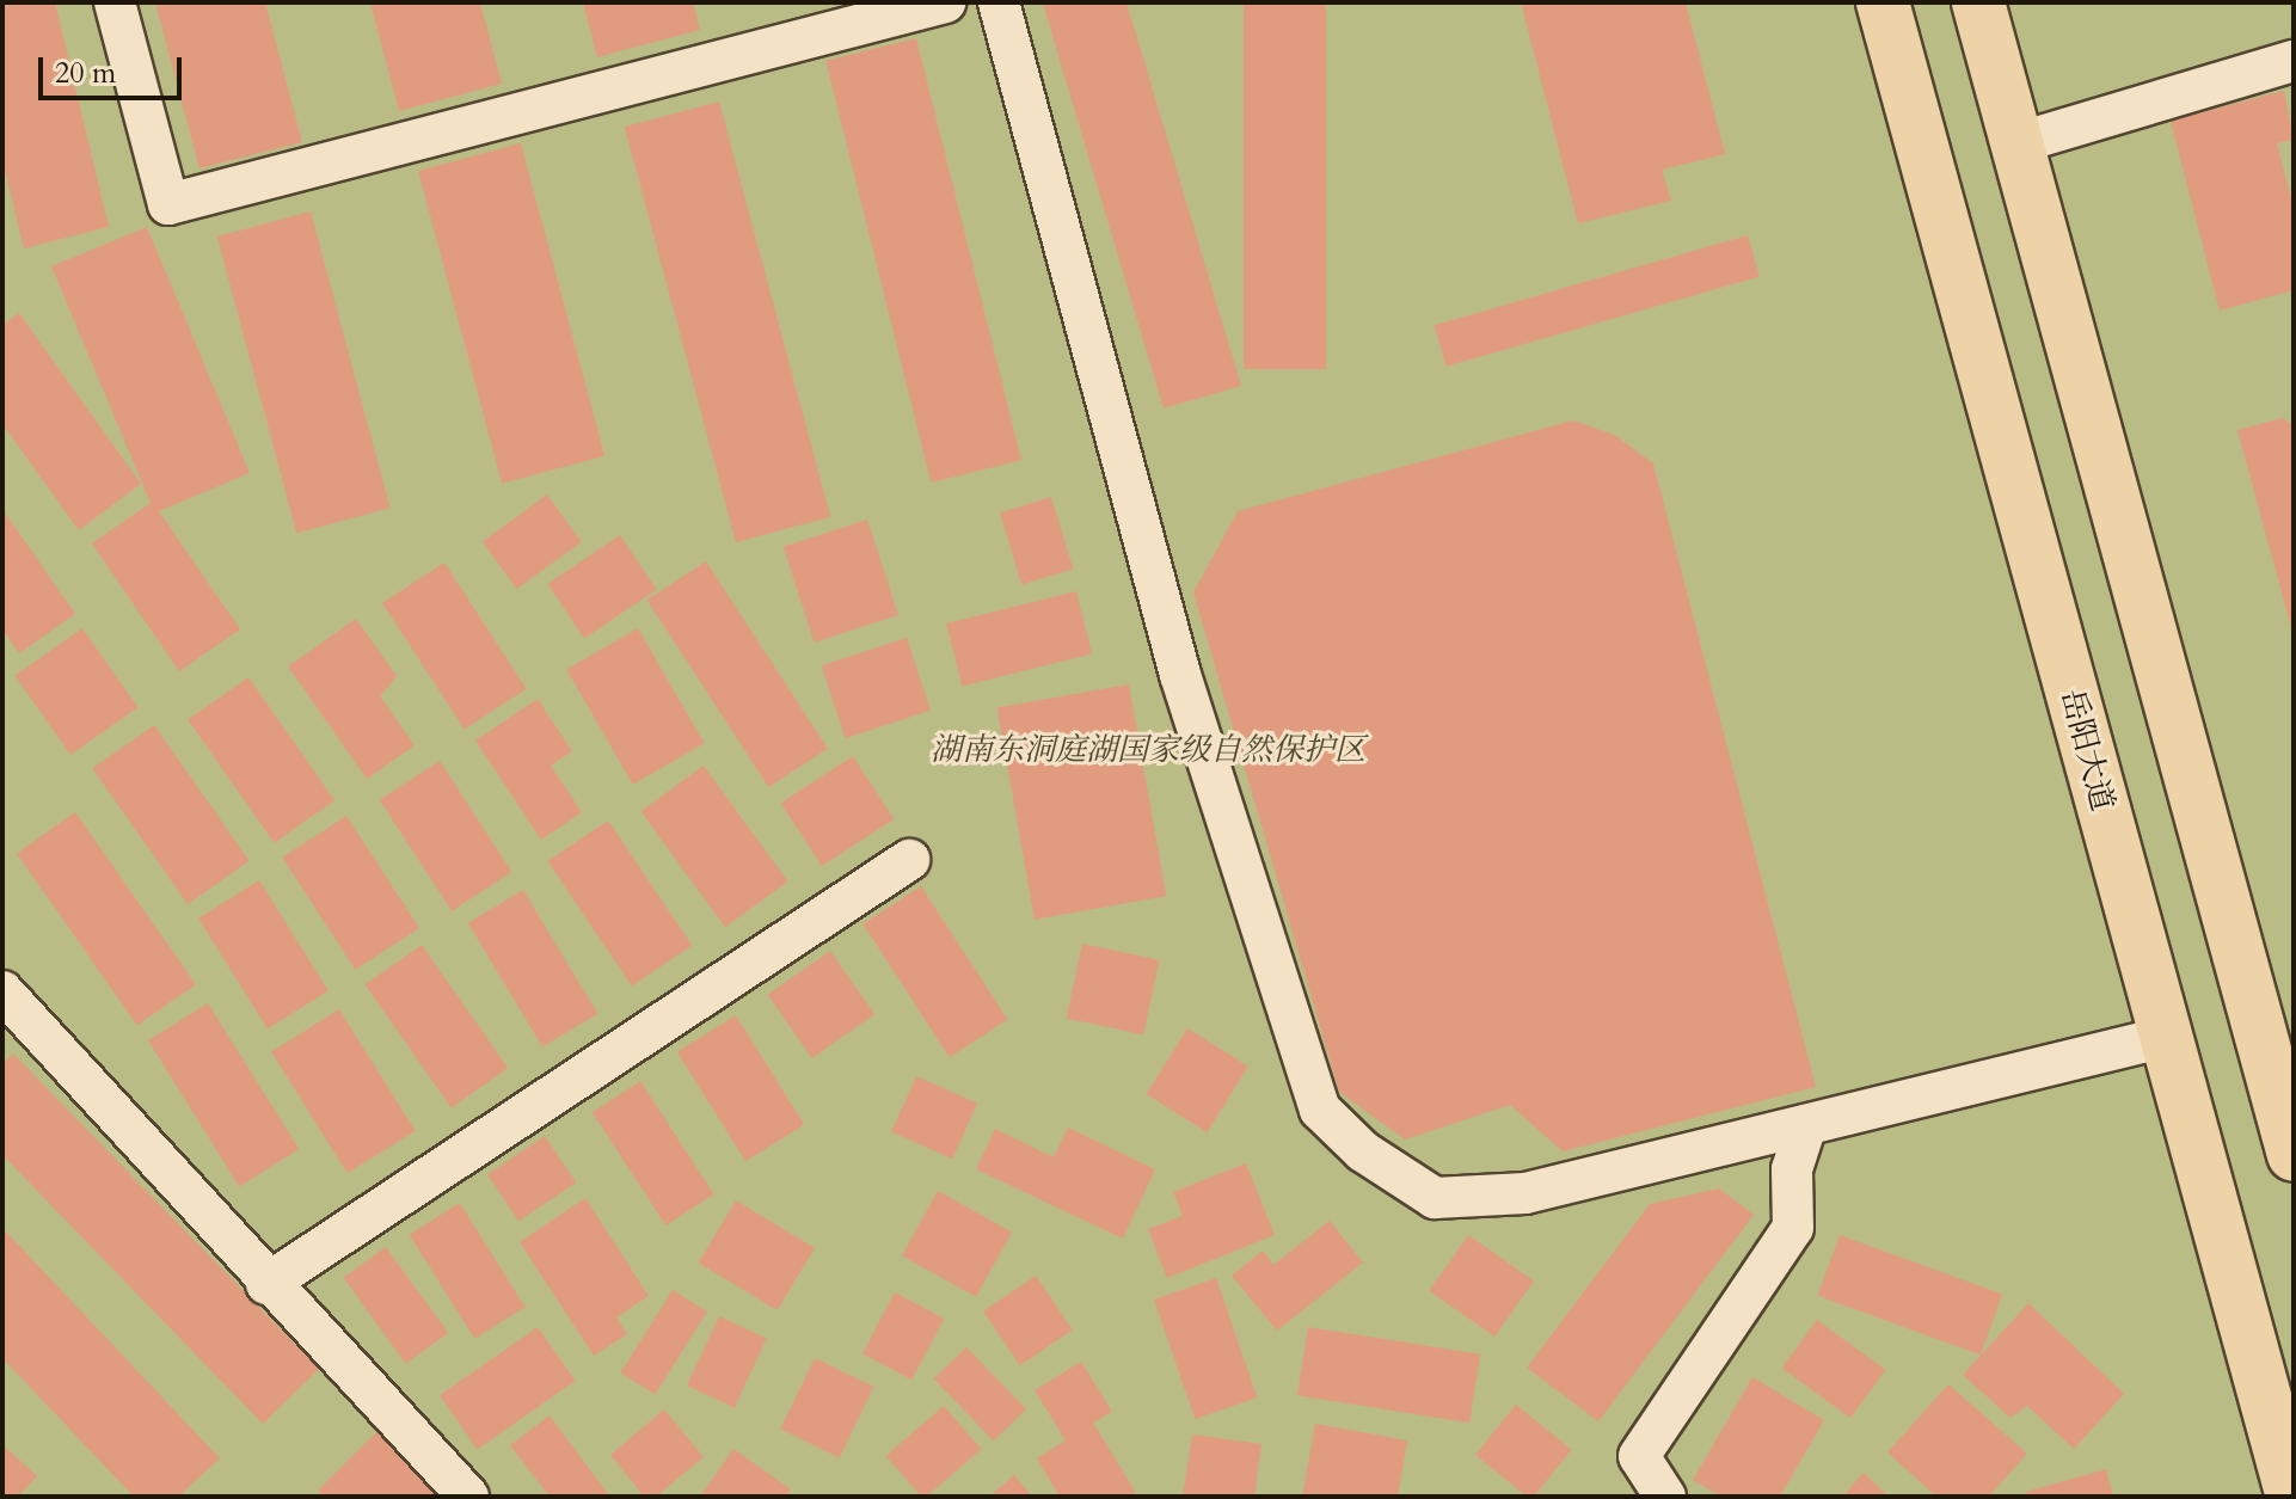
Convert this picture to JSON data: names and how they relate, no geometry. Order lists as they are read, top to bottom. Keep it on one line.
{"streets":{"main road":["岳阳大道"]},"parks":["湖南东洞庭湖国家级自然保护区"],"scale_bar":"20 m"}
